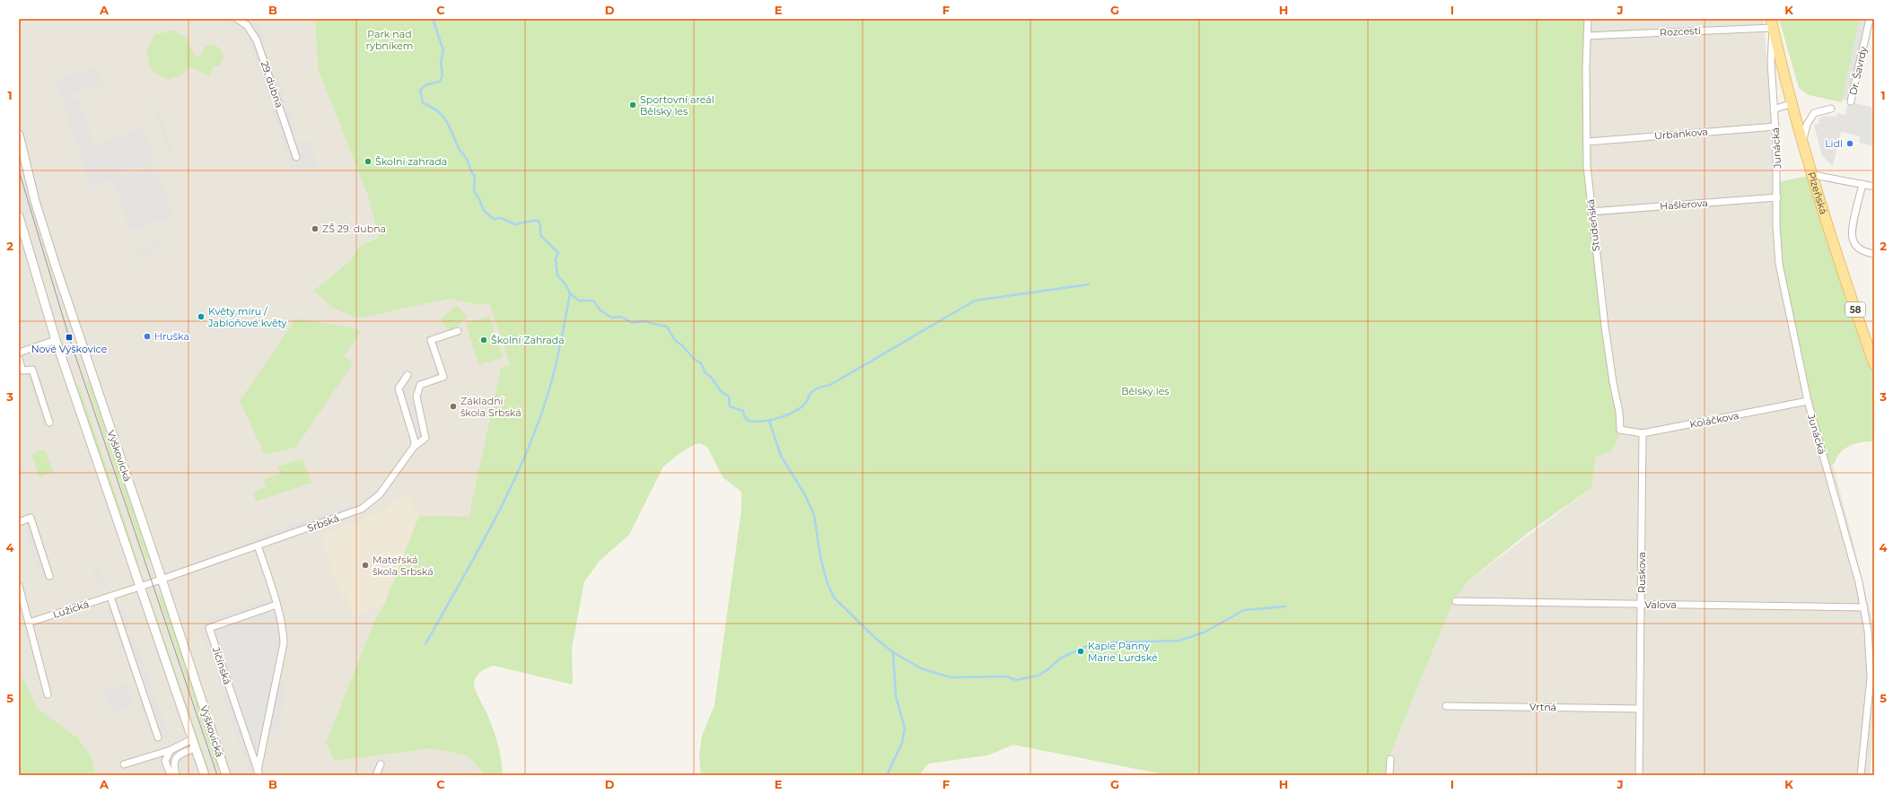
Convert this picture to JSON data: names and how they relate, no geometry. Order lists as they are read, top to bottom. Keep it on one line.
{"streets":{"main road":["Plzeňská","58"],"street":["Rozcestí","Dr. Šavrdy","29. dubna","Urbánkova","Junácká","Hašlerova","Studeňská","Koláčkova","Výškovická","Srbská","Ruskova","Valova","Lužická","Jičínská","Vrtná"]},"crossings":[["Rozcestí","Junácká"],["Rozcestí","Plzeňská"],["Rozcestí","Studeňská"],["Urbánkova","Junácká"],["Urbánkova","Studeňská"],["Junácká","Plzeňská"],["Junácká","Hašlerova"],["Junácká","Koláčkova"],["Junácká","Valova"],["Hašlerova","Studeňská"],["Studeňská","Koláčkova"],["Koláčkova","Ruskova"],["Výškovická","Srbská"],["Srbská","Lužická"],["Srbská","Jičínská"],["Ruskova","Valova"],["Ruskova","Vrtná"]],"parks":["Park nad rybníkem","Bělský les"],"places":{"other":["Sportovní areál Bělský les","Lidl","Školní zahrada","ZŠ 29. dubna","Květy míru / Jabloňové květy","Hruška","Školní Zahrada","Základní škola Srbská","Mateřská škola Srbská","Kaple Panny Marie Lurdské"],"transit":["Nové Výškovice"]},"grid":{"columns":["A","B","C","D","E","F","G","H","I","J","K"],"rows":["1","2","3","4","5"]}}
